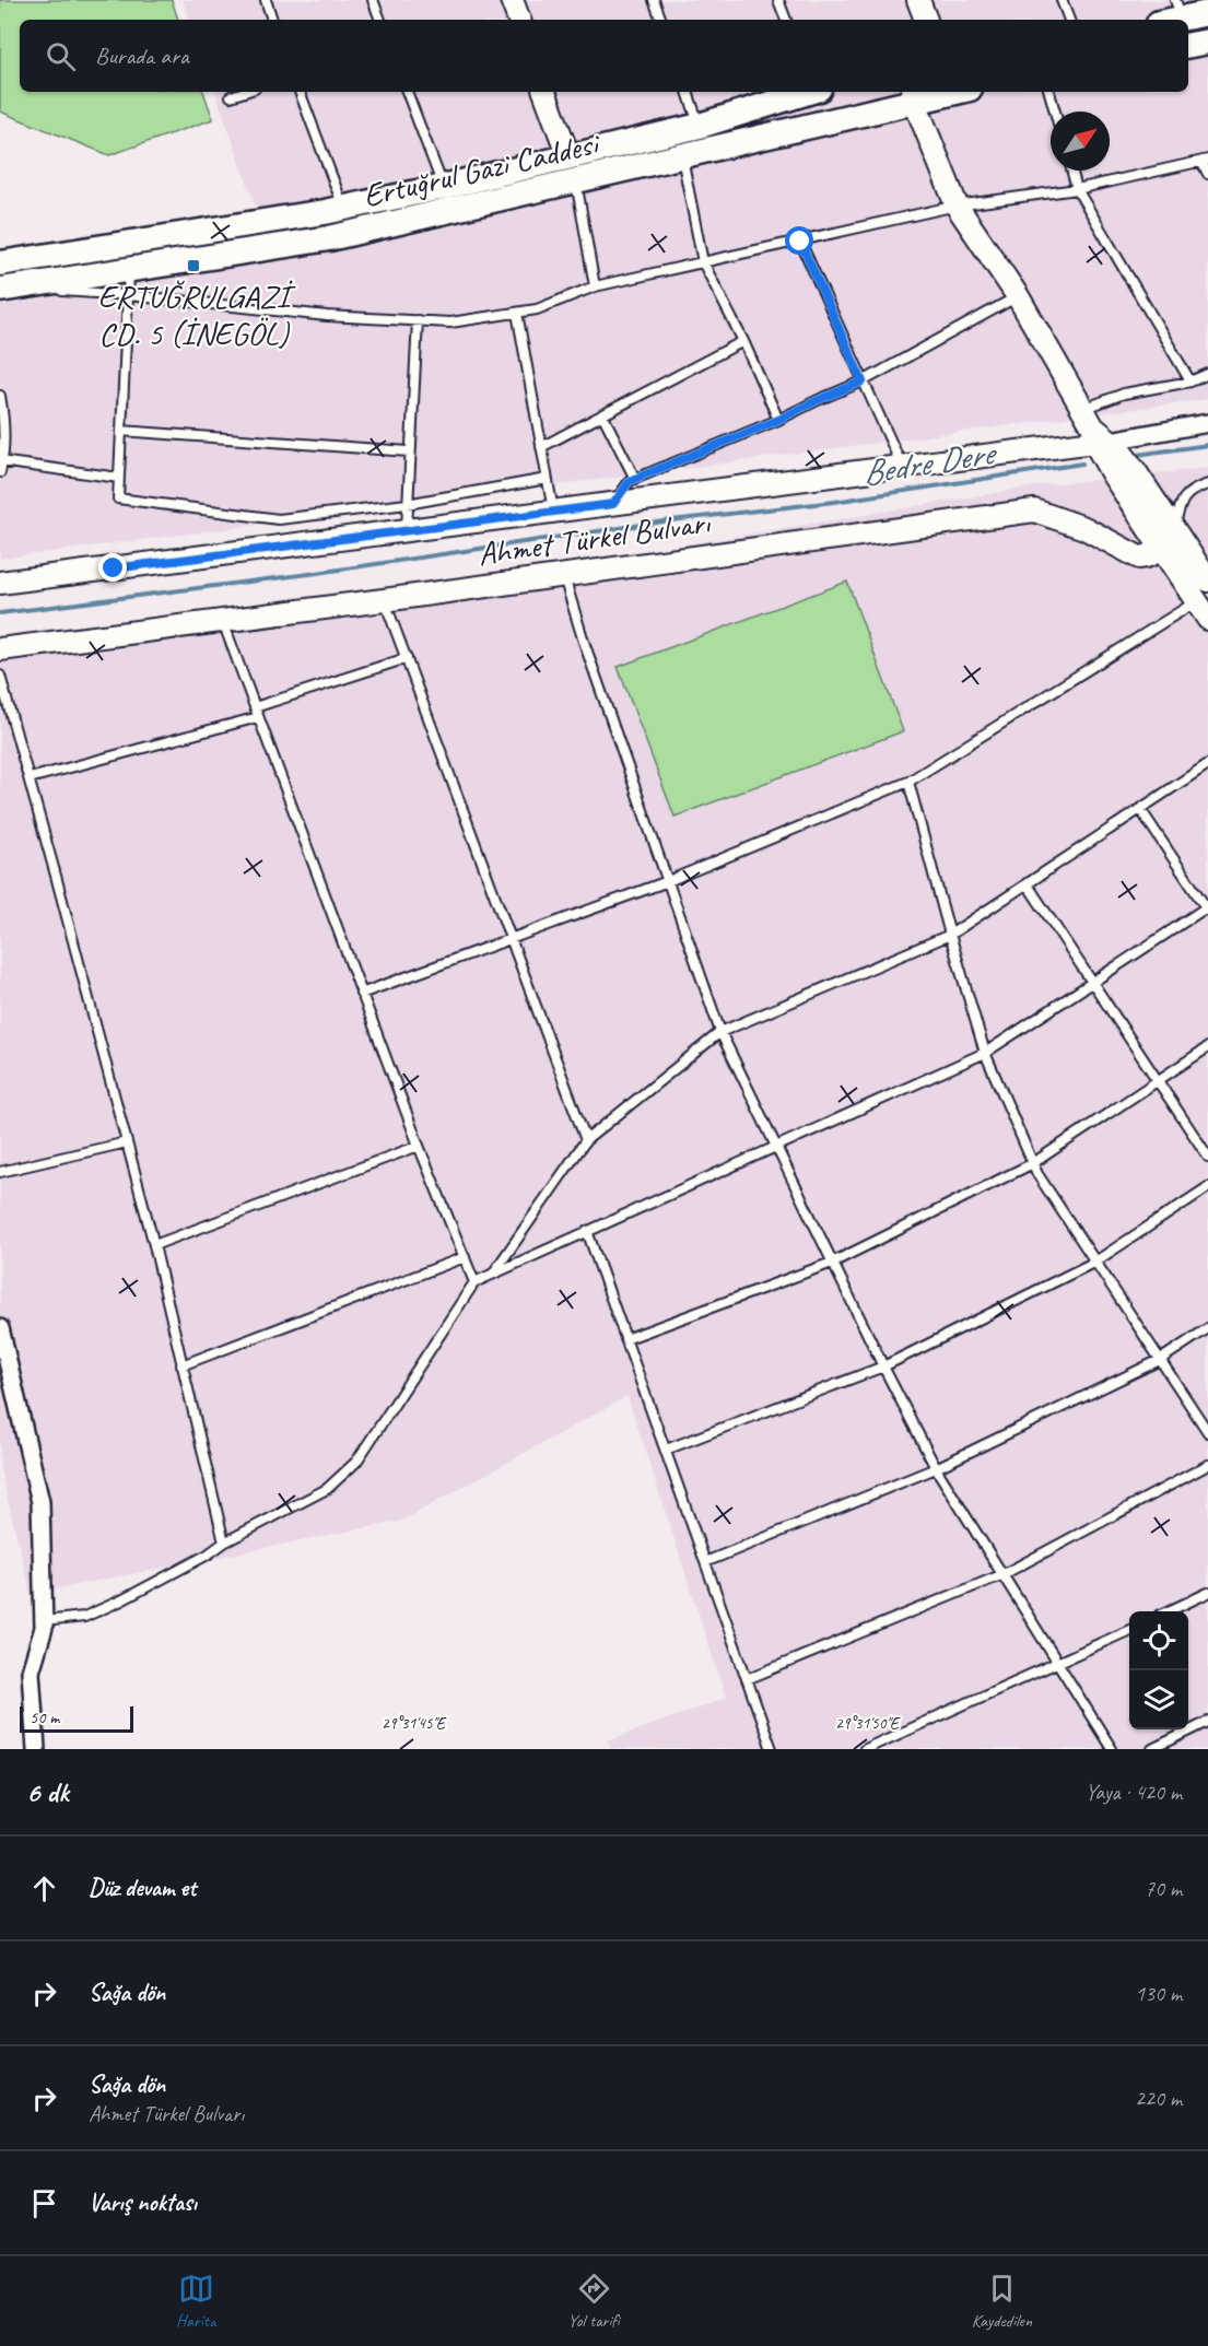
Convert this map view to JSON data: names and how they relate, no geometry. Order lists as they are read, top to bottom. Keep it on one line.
{"streets":{"main road":["Ertuğrul Gazi Caddesi"],"street":["Ahmet Türkel Bulvarı"]},"water":["Bedre Dere"],"places":{"transit":["ERTUĞRULGAZİ CD. 5 (İNEGÖL)"]},"scale_bar":"50 m","north":"top right","page":{"search":"Burada ara","scale":"50 m","heading":["6 dk","Yaya · 420 m"],"list":[["Düz devam et","70 m"],["Sağa dön","130 m"],["Sağa dön","Ahmet Türkel Bulvarı","220 m"],"Varış noktası"],"nav":["Harita","Yol tarifi","Kaydedilen"]},"coordinates":["29°31'45\"E","29°31'50\"E"]}
